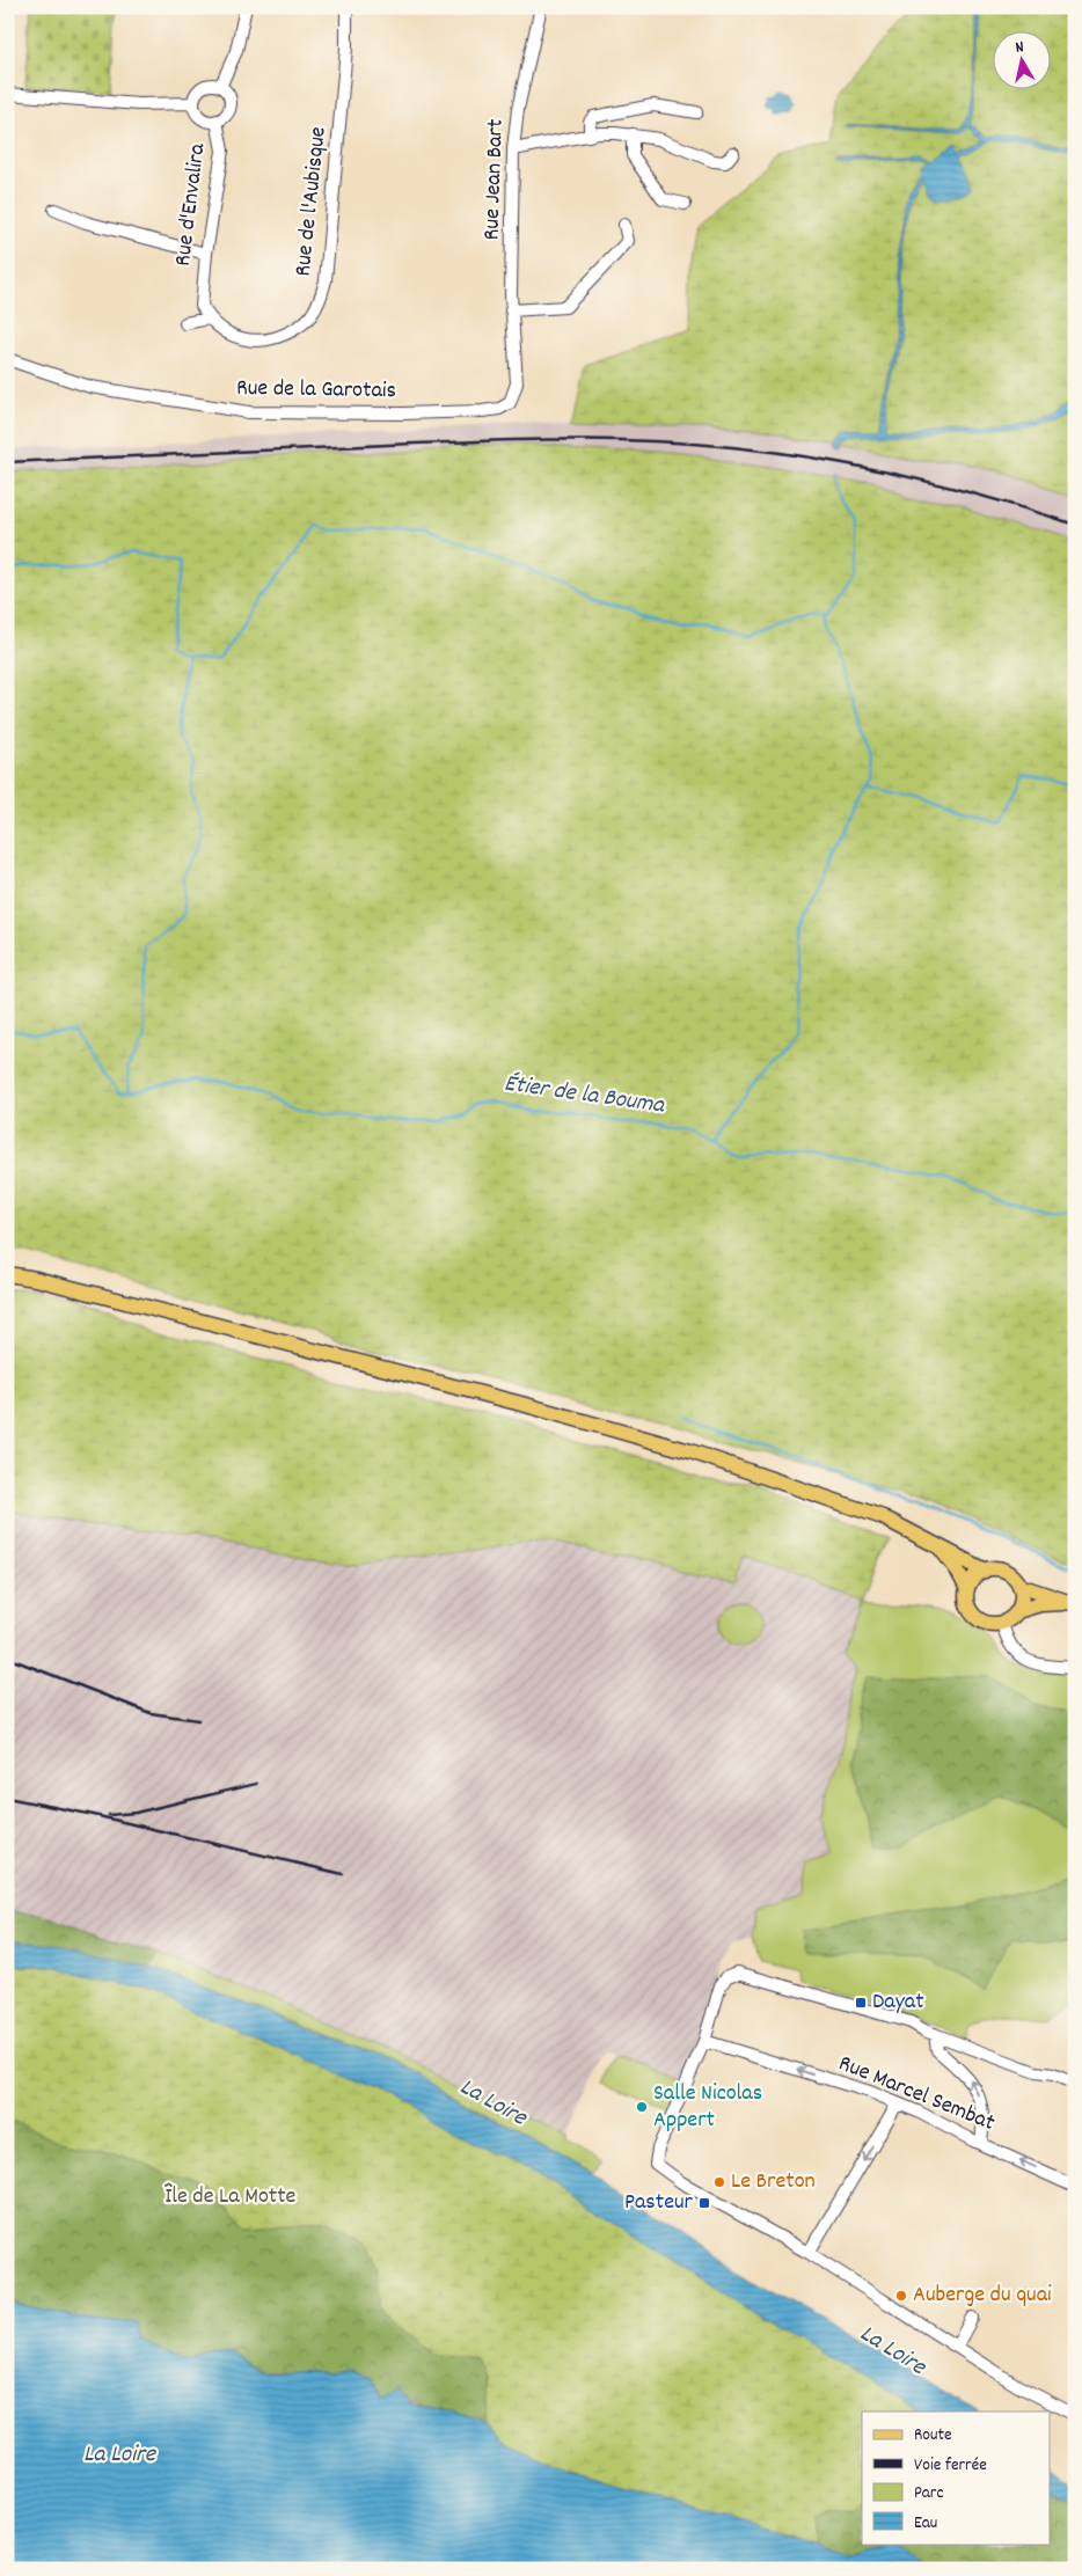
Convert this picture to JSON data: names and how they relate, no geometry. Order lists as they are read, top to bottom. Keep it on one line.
{"streets":{"street":["Rue Jean Bart","Rue de l'Aubisque","Rue d'Envalira","Rue de la Garotais","Rue Marcel Sembat"]},"crossings":[["Rue Jean Bart","Rue de la Garotais"],["Rue de l'Aubisque","Rue d'Envalira"]],"one_way":["Rue Marcel Sembat"],"water":["Étier de la Bouma","La Loire"],"parks":["Île de La Motte"],"places":{"transit":["Dayat","Pasteur"],"other":["Salle Nicolas Appert","Le Breton","Auberge du quai"]},"legend":["Route","Voie ferrée","Parc","Eau"],"north":"top"}
